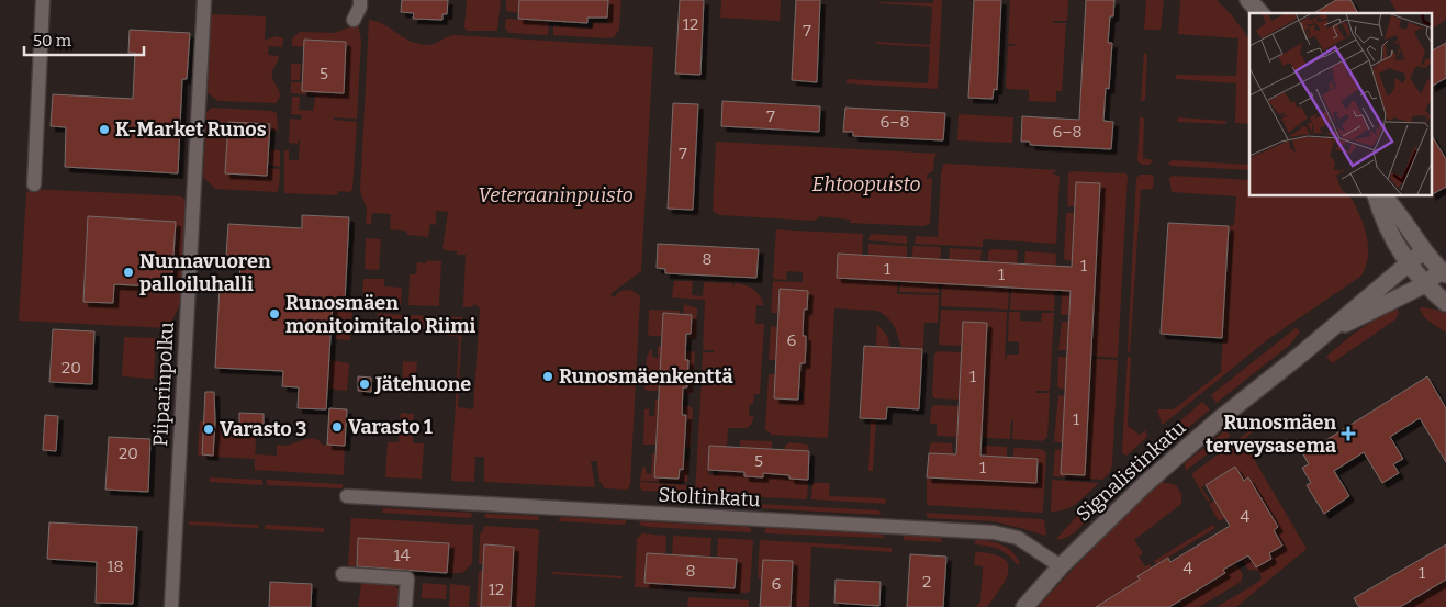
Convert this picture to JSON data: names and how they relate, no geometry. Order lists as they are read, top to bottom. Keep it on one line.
{"streets":{"street":["Piiparinpolku","Signalistinkatu","Stoltinkatu"]},"crossings":[["Signalistinkatu","Stoltinkatu"]],"parks":["Ehtoopuisto","Veteraaninpuisto"],"places":{"other":["K-Market Runos","Nunnavuoren palloiluhalli","Runosmäen monitoimitalo Riimi","Runosmäenkenttä","Jätehuone","Varasto 1","Varasto 3"],"health":["Runosmäen terveysasema"]},"house_numbers":["12","7","5","7","6–8","6–8","7","8","1","1","1","6","20","1","1","20","5","1","4","14","18","4","8","1","2","6","12"],"scale_bar":"50 m"}
